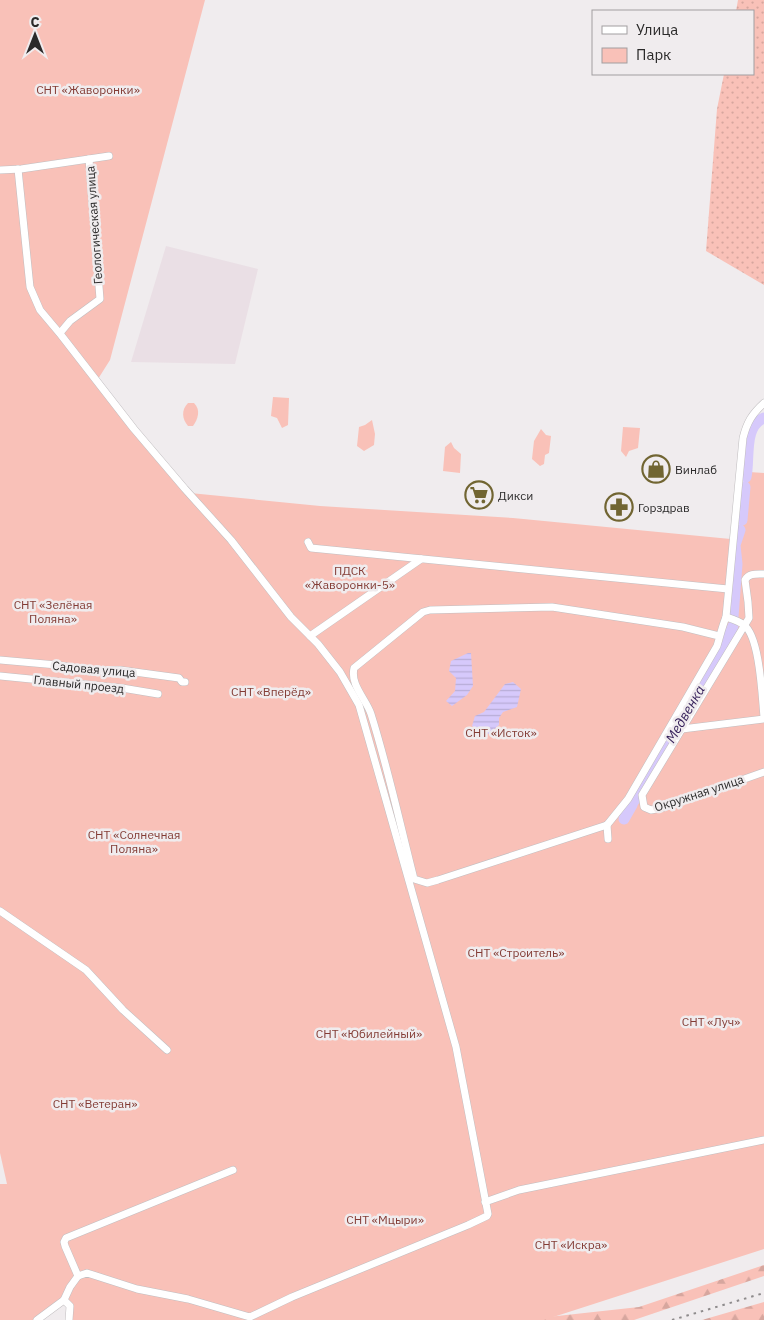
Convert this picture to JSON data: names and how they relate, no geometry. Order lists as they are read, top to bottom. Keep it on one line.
{"streets":{"street":["Геологическая улица","Садовая улица","Главный проезд","Окружная улица"]},"water":["Медвенка"],"parks":["СНТ «Жаворонки»","ПДСК «Жаворонки-5»","СНТ «Зелёная Поляна»","СНТ «Вперёд»","СНТ «Исток»","СНТ «Солнечная Поляна»","СНТ «Строитель»","СНТ «Луч»","СНТ «Юбилейный»","СНТ «Ветеран»","СНТ «Мцыри»","СНТ «Искра»"],"places":{"shop":["Винлаб"],"supermarket":["Дикси"],"pharmacy":["Горздрав"]},"legend":["Улица","Парк"],"north":"top"}
